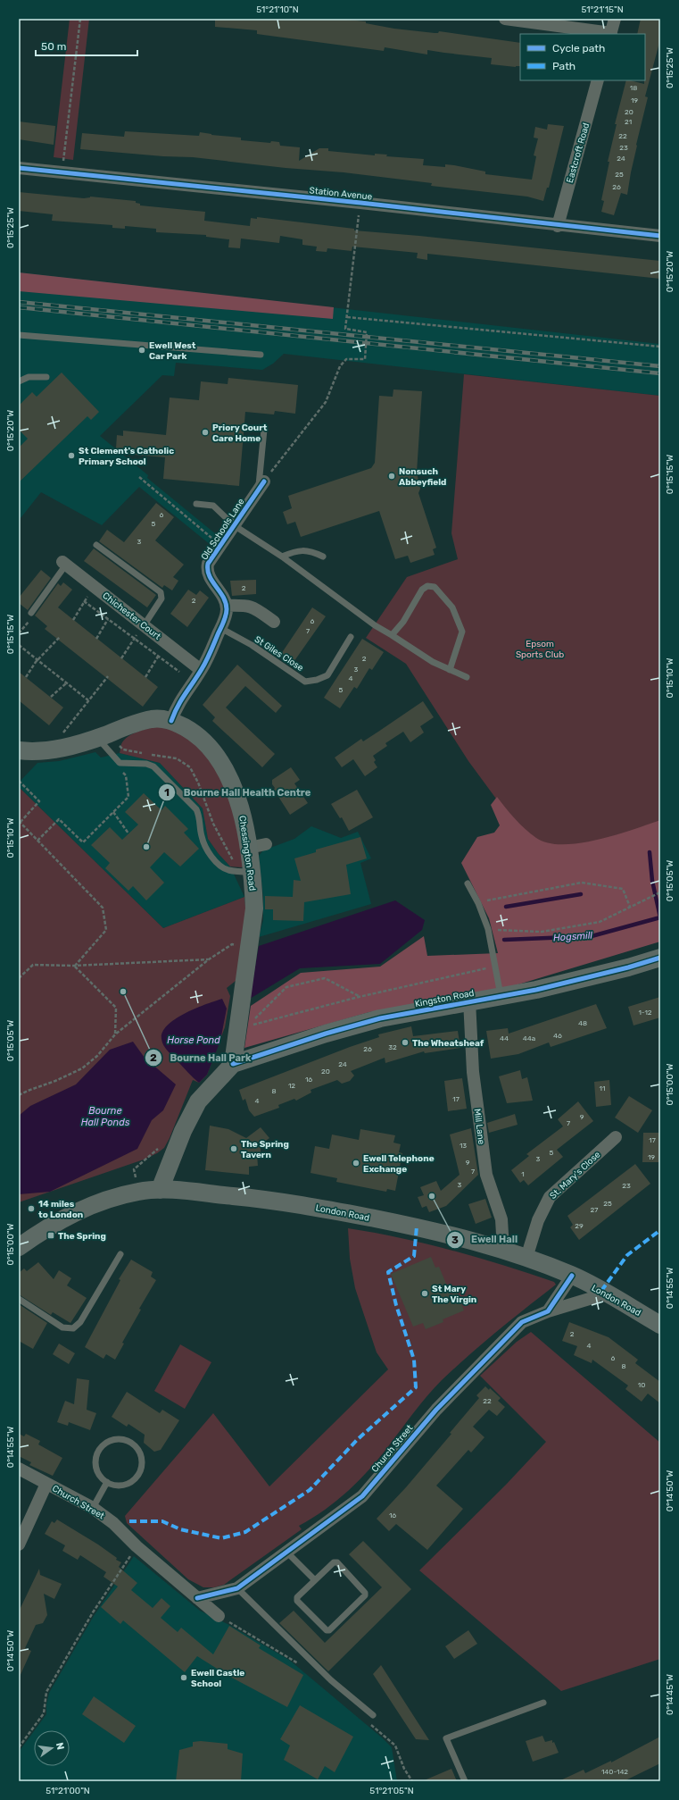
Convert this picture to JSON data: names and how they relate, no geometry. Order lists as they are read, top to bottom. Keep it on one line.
{"streets":{"main road":["Chessington Road","Kingston Road","London Road"],"street":["Eastcroft Road","Station Avenue","Old Schools Lane","Chichester Court","Mill Lane","St. Mary's Close","Church Street"],"lane":["St Giles Close"]},"crossings":[["Eastcroft Road","Station Avenue"],["Chessington Road","Kingston Road"],["Kingston Road","Mill Lane"],["Mill Lane","London Road"],["St. Mary's Close","London Road"],["London Road","Church Street"]],"water":["Hogsmill","Horse Pond","Bourne Hall Ponds"],"parks":["Epsom Sports Club"],"places":{"other":["Ewell West Car Park","Priory Court Care Home","St Clement's Catholic Primary School","Nonsuch Abbeyfield","Bourne Hall Health Centre","Bourne Hall Park","The Wheatsheaf","The Spring Tavern","Ewell Telephone Exchange","Ewell Hall","14 miles to London","St Mary The Virgin","Ewell Castle School"],"transit":["The Spring"]},"house_numbers":["18","19","20","21","22","23","24","25","26","6","5","3","2","2","6","7","2","3","4","5","1-12","48","46","44","44a","32","26","24","20","16","12","11","8","17","4","9","7","17","13","5","19","3","9","7","1","3","23","25","27","29","2","4","6","8","10","22","16","140-142"],"legend":["Cycle path","Path"],"scale_bar":"50 m","north":"right","coordinates":["51°21'10\"N","51°21'15\"N","0°15'25\"W","0°15'20\"W","0°15'15\"W","0°15'10\"W","0°15'05\"W","0°15'00\"W","0°14'55\"W","0°14'50\"W","0°14'45\"W","51°21'00\"N","51°21'05\"N"]}
